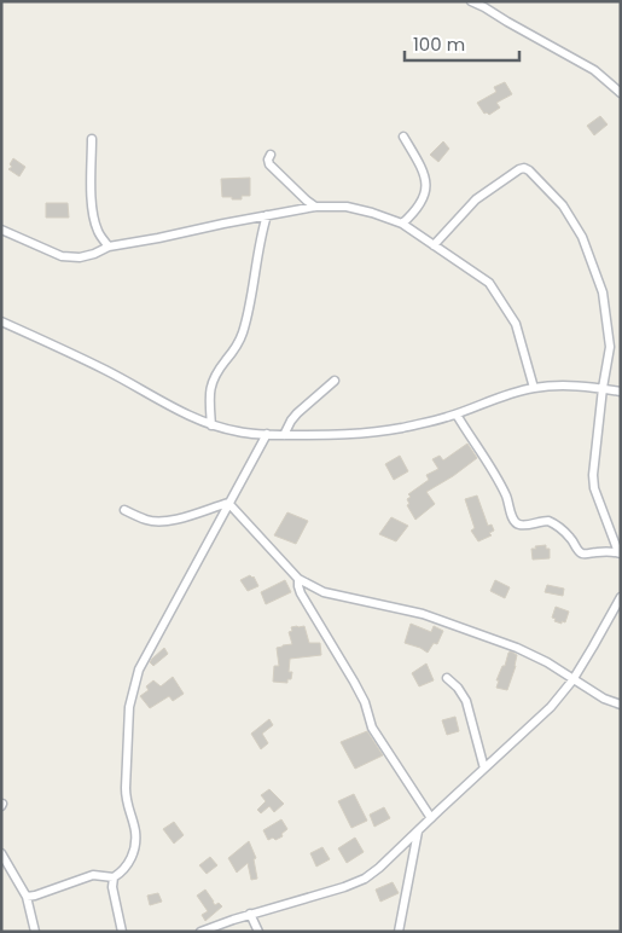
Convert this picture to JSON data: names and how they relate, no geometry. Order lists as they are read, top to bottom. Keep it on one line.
{"scale_bar":"100 m"}
